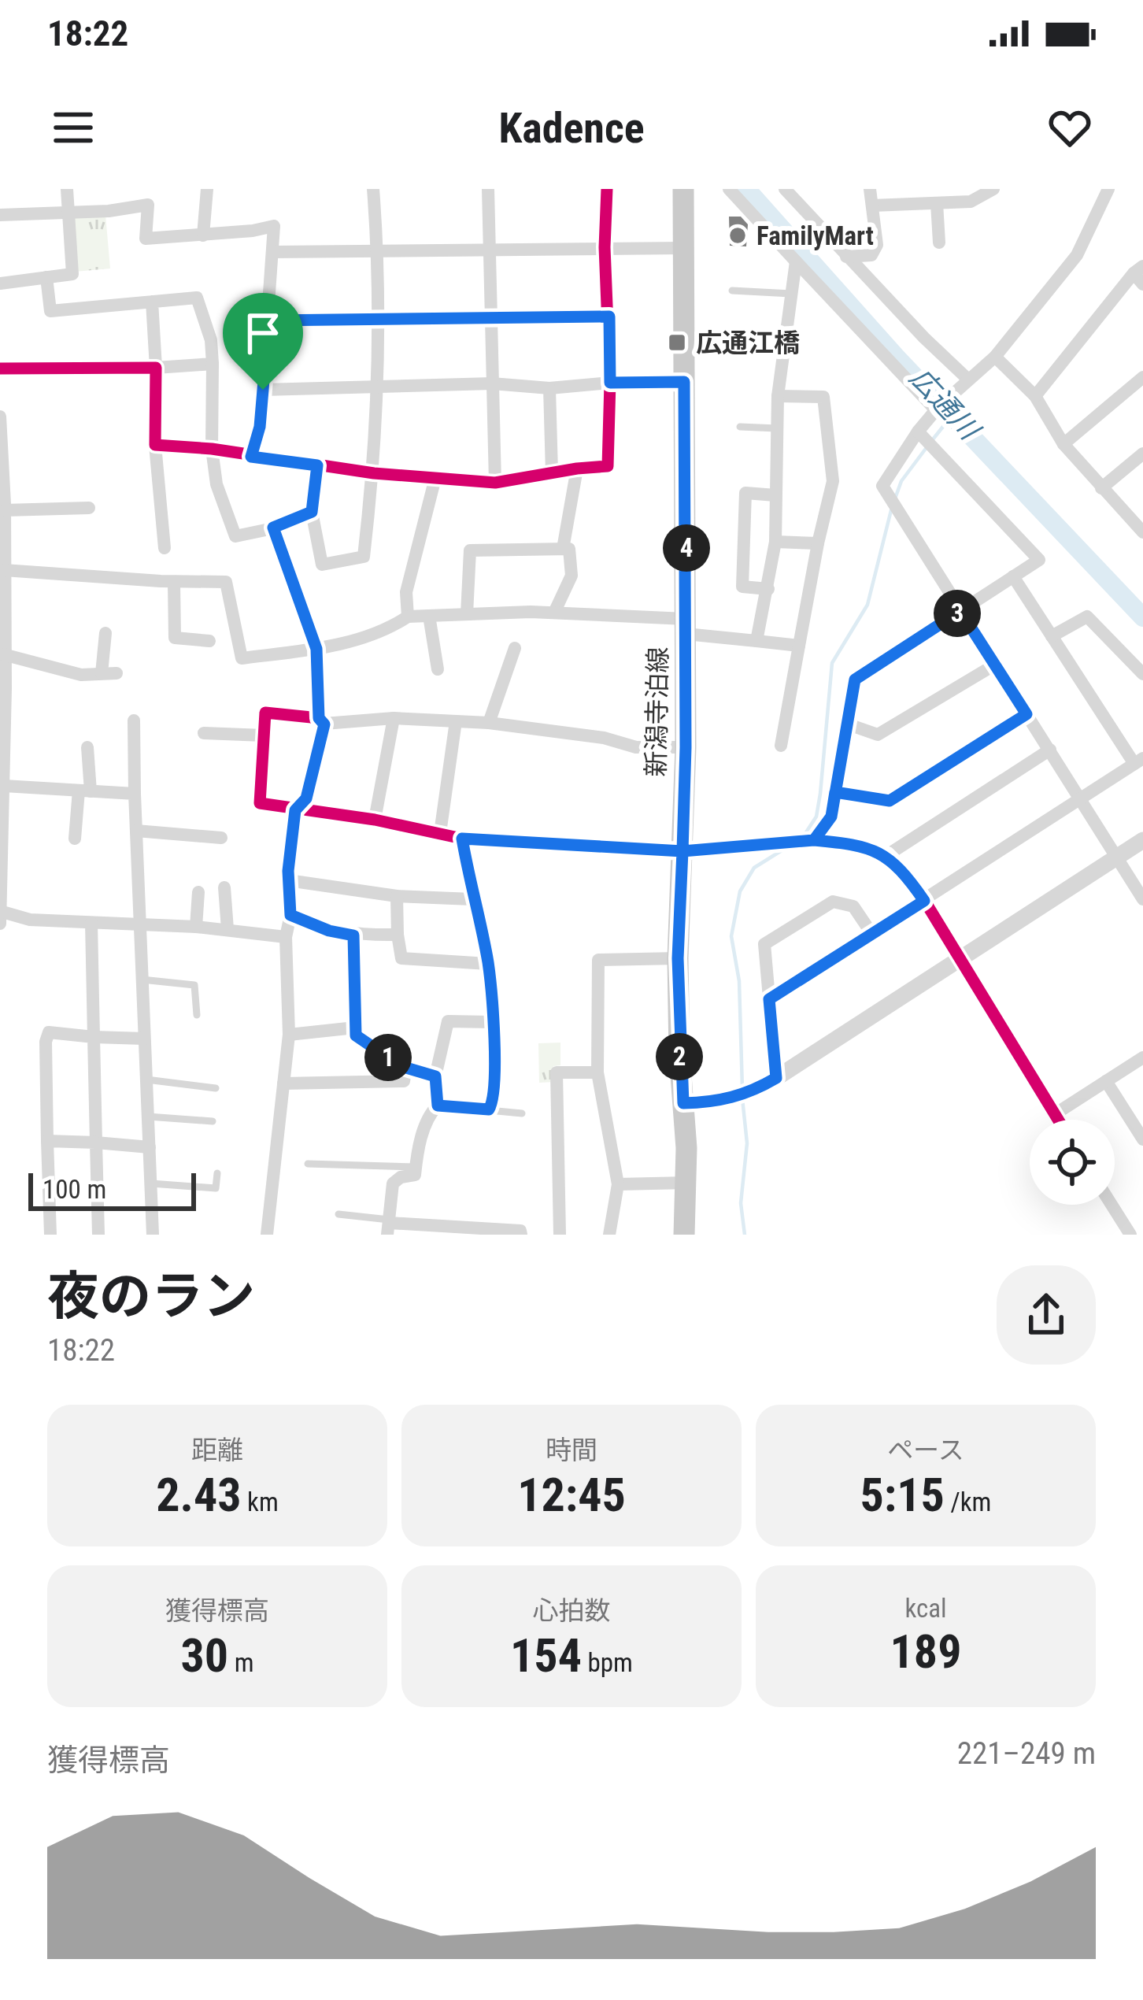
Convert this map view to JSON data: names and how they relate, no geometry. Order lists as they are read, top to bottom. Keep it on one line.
{"streets":{"main road":["新潟寺泊線"]},"water":["広通川"],"places":{"other":["FamilyMart"],"transit":["広通江橋"]},"scale_bar":"100 m","page":{"status":"18:22","header":"Kadence","pins":["4","3","2","1"],"scale":"100 m","heading":["夜のラン","18:22"],"stats":[["距離","2.43 km"],["時間","12:45"],["ペース","5:15 /km"],["獲得標高","30 m"],["心拍数","154 bpm"],["kcal","189"]],"chart":["獲得標高","221–249 m"]}}
